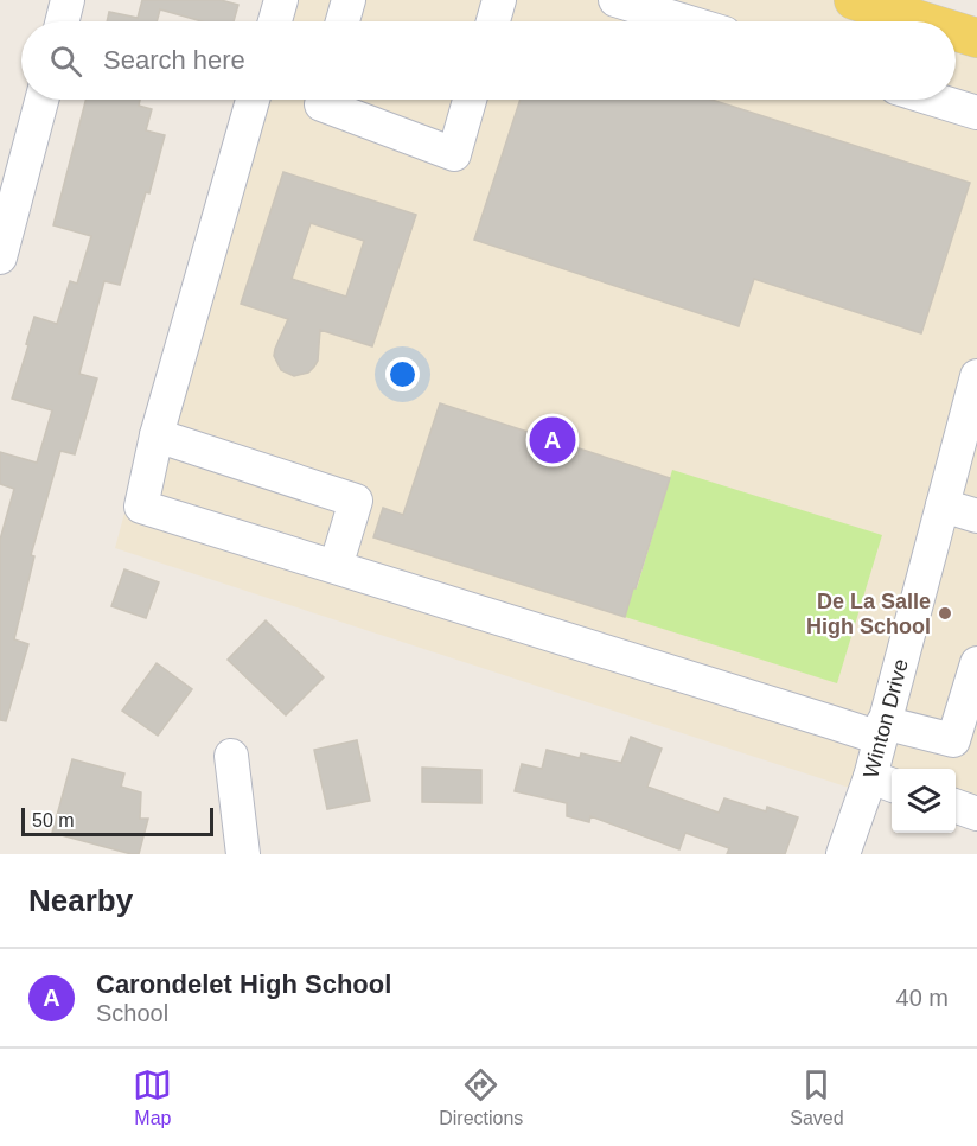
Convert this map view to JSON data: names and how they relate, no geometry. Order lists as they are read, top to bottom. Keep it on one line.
{"streets":{"street":["Winton Drive"]},"places":["De La Salle High School"],"scale_bar":"50 m","page":{"search":"Search here","pins":"A","scale":"50 m","heading":"Nearby","list":[{"mark":"A","name":"Carondelet High School","note":"School","value":"40 m"}],"nav":["Map","Directions","Saved"]}}
